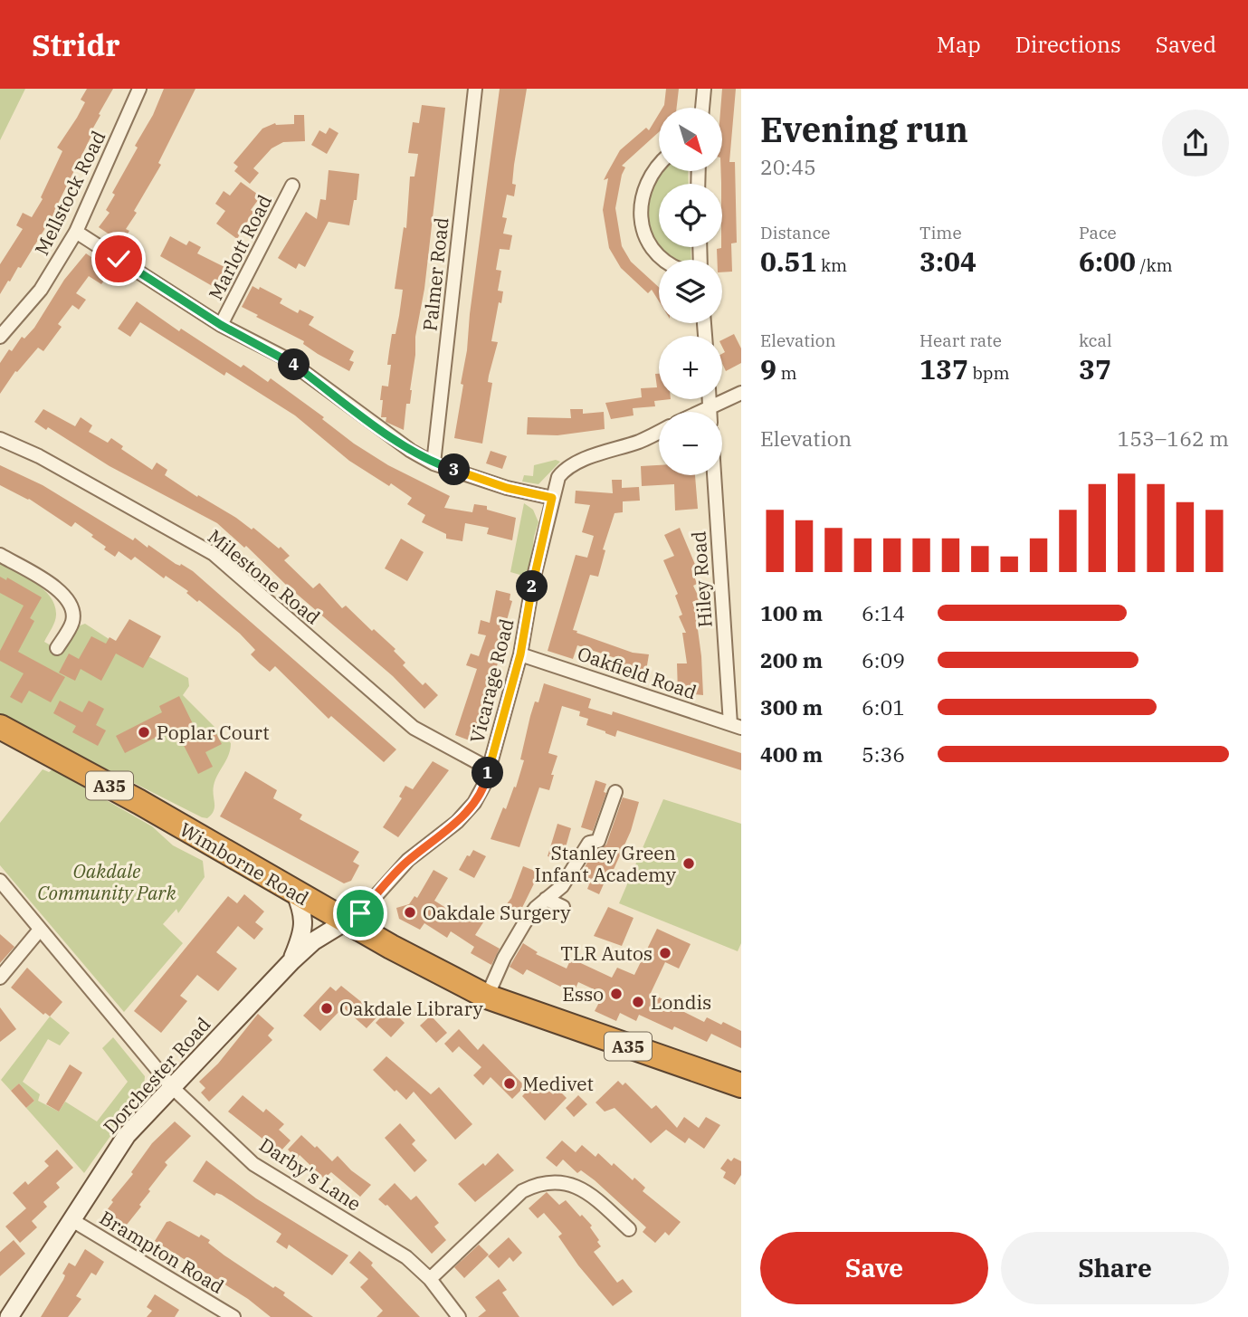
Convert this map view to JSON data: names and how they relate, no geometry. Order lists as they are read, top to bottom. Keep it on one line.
{"streets":{"highway":["A35","Wimborne Road"],"street":["Mellstock Road","Marlott Road","Palmer Road","Milestone Road","Hiley Road","Oakfield Road","Vicarage Road","Dorchester Road","Darby's Lane","Brampton Road"]},"crossings":[["Milestone Road","Vicarage Road"],["Hiley Road","Oakfield Road"],["Oakfield Road","Vicarage Road"],["Vicarage Road","Wimborne Road"],["Vicarage Road","Dorchester Road"],["Wimborne Road","Dorchester Road"],["Dorchester Road","Darby's Lane"],["Dorchester Road","Brampton Road"]],"parks":["Oakdale Community Park"],"places":["Poplar Court","Stanley Green Infant Academy","Oakdale Surgery","TLR Autos","Esso","Londis","Oakdale Library","Medivet"],"north":"bottom right","page":{"header":"Stridr","nav":["Map","Directions","Saved"],"heading":["Evening run","20:45"],"map_buttons":["+","−"],"stats":[["Distance","0.51 km"],["Time","3:04"],["Pace","6:00 /km"],["Elevation","9 m"],["Heart rate","137 bpm"],["kcal","37"]],"pins":["4","3","2","1"],"chart":["Elevation","153–162 m"],"list":[{"name":"100 m","note":"6:14"},{"name":"200 m","note":"6:09"},{"name":"300 m","note":"6:01"},{"name":"400 m","note":"5:36"}],"buttons":["Save","Share"]}}
